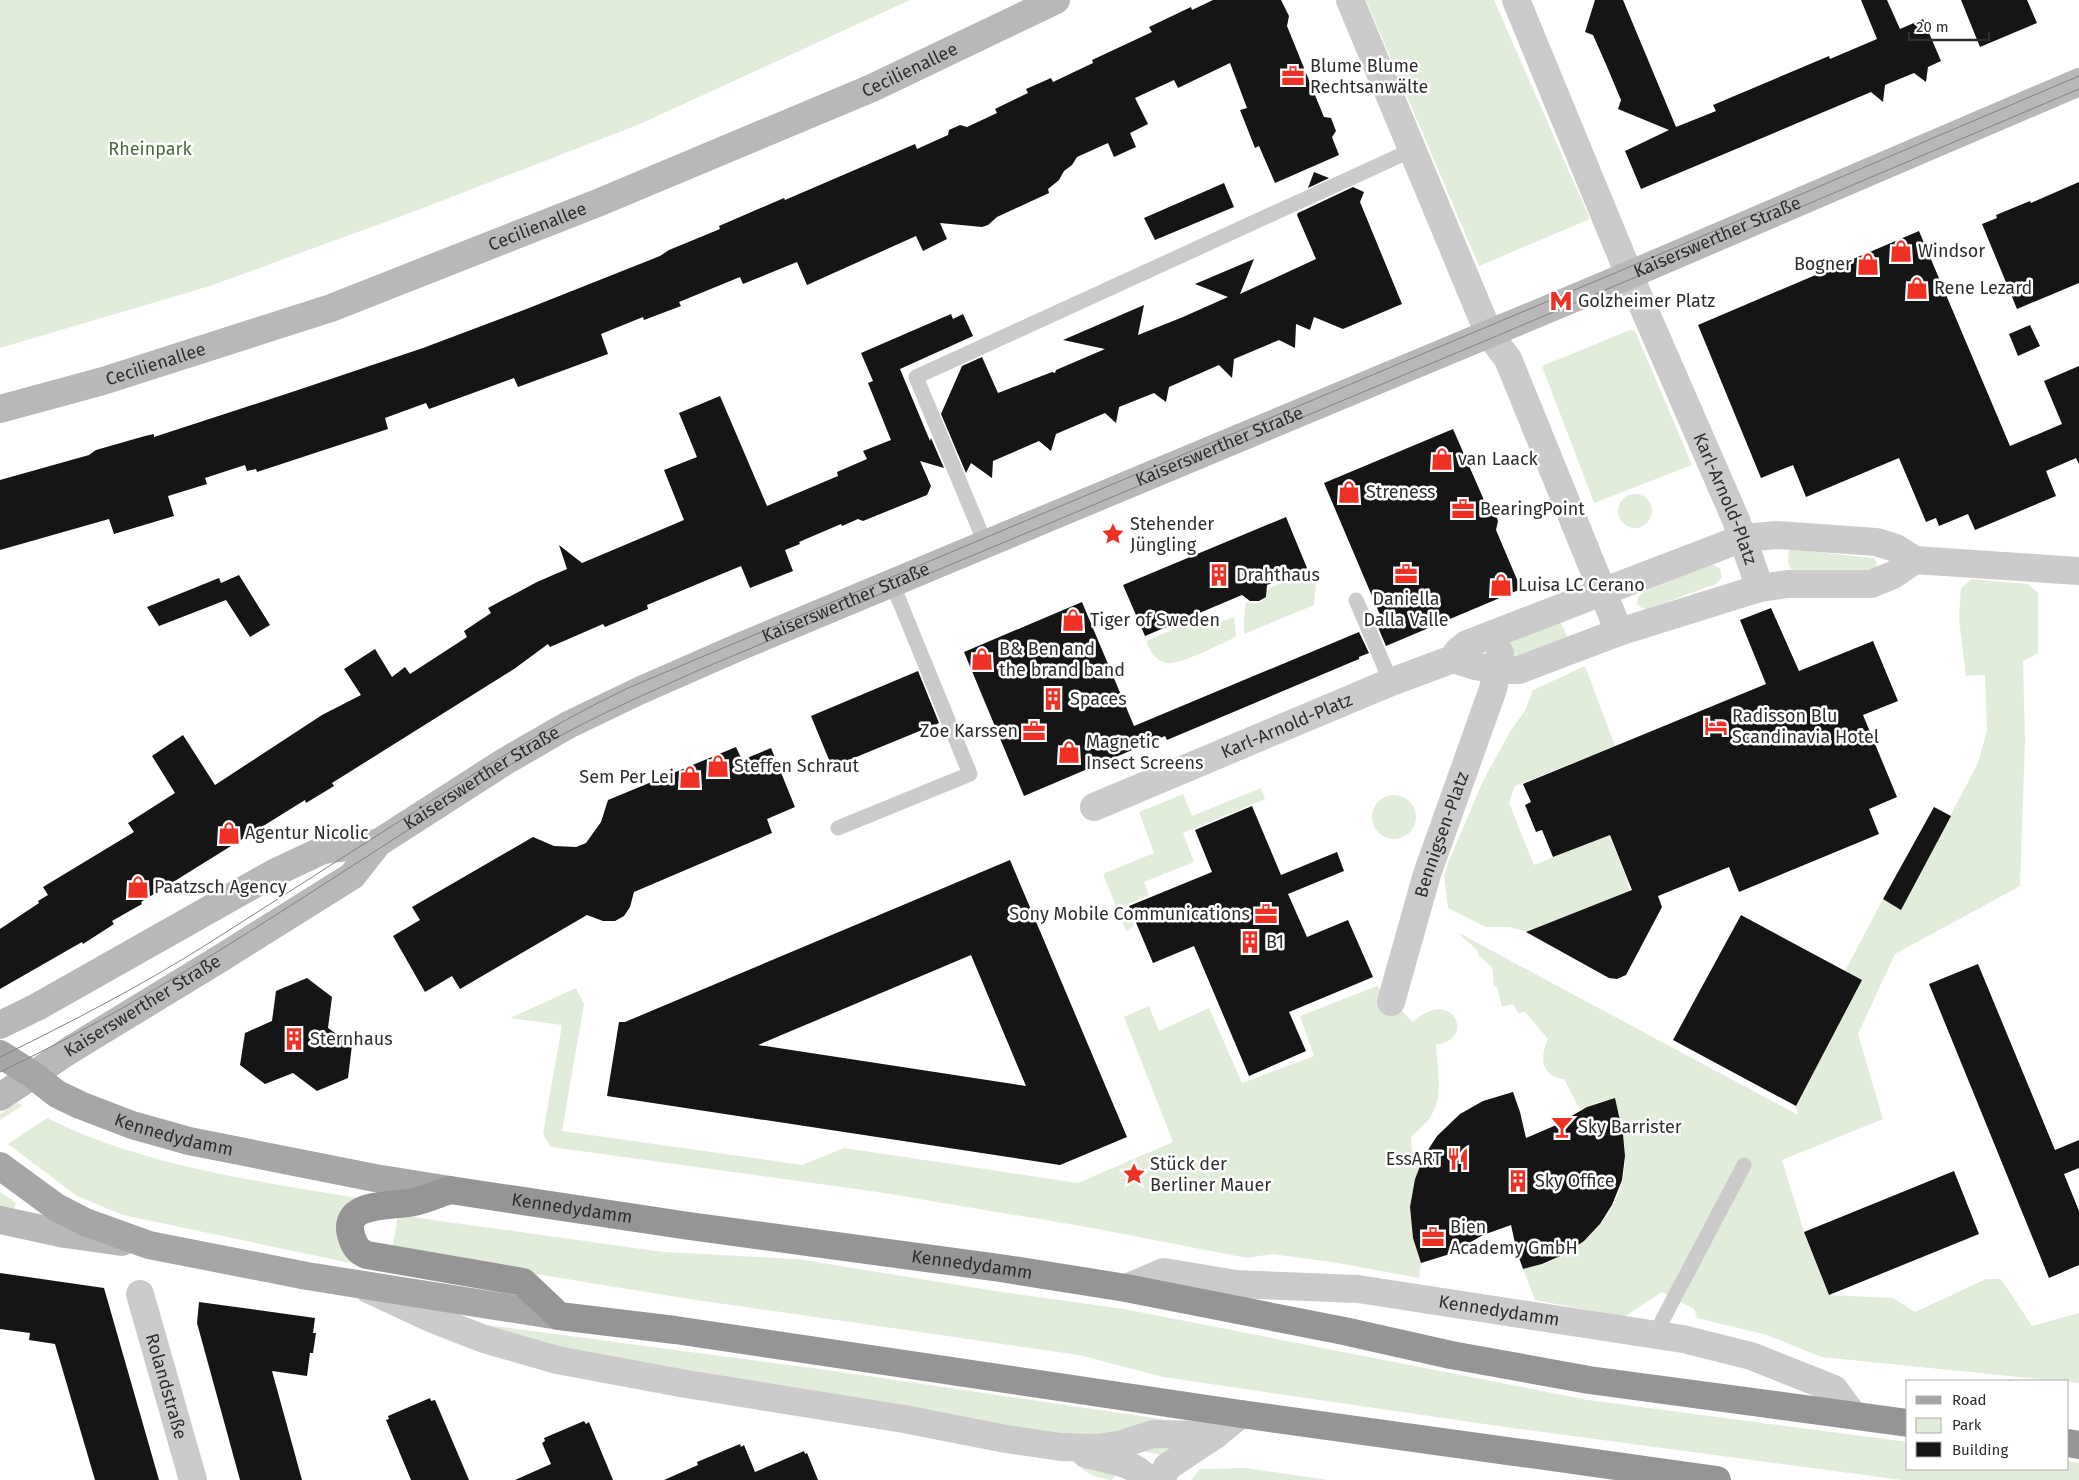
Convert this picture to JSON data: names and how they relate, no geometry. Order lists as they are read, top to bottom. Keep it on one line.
{"streets":{"highway":["Kennedydamm"],"street":["Cecilienallee","Kaiserswerther Straße","Karl-Arnold-Platz","Bennigsen-Platz","Rolandstraße"]},"crossings":[["Kaiserswerther Straße","Karl-Arnold-Platz"],["Kaiserswerther Straße","Kennedydamm"],["Karl-Arnold-Platz","Bennigsen-Platz"]],"parks":["Rheinpark"],"places":{"office":["Blume Blume Rechtsanwälte","BearingPoint","Daniella Dalla Valle","Zoe Karssen","Sony Mobile Communications","Bien Academy GmbH"],"shop":["Windsor","Bogner","Rene Lezard","van Laack","Streness","Luisa LC Cerano","Tiger of Sweden","B& Ben and the brand band","Magnetic Insect Screens","Steffen Schraut","Sem Per Lei","Agentur Nicolic","Paatzsch Agency"],"metro station":["Golzheimer Platz"],"place":["Stehender Jüngling","Stück der Berliner Mauer"],"building":["Drahthaus","Spaces","B1","Sternhaus","Sky Office"],"hotel":["Radisson Blu Scandinavia Hotel"],"bar":["Sky Barrister"],"restaurant":["EssART"]},"legend":["Road","Park","Building"],"scale_bar":"20 m"}
